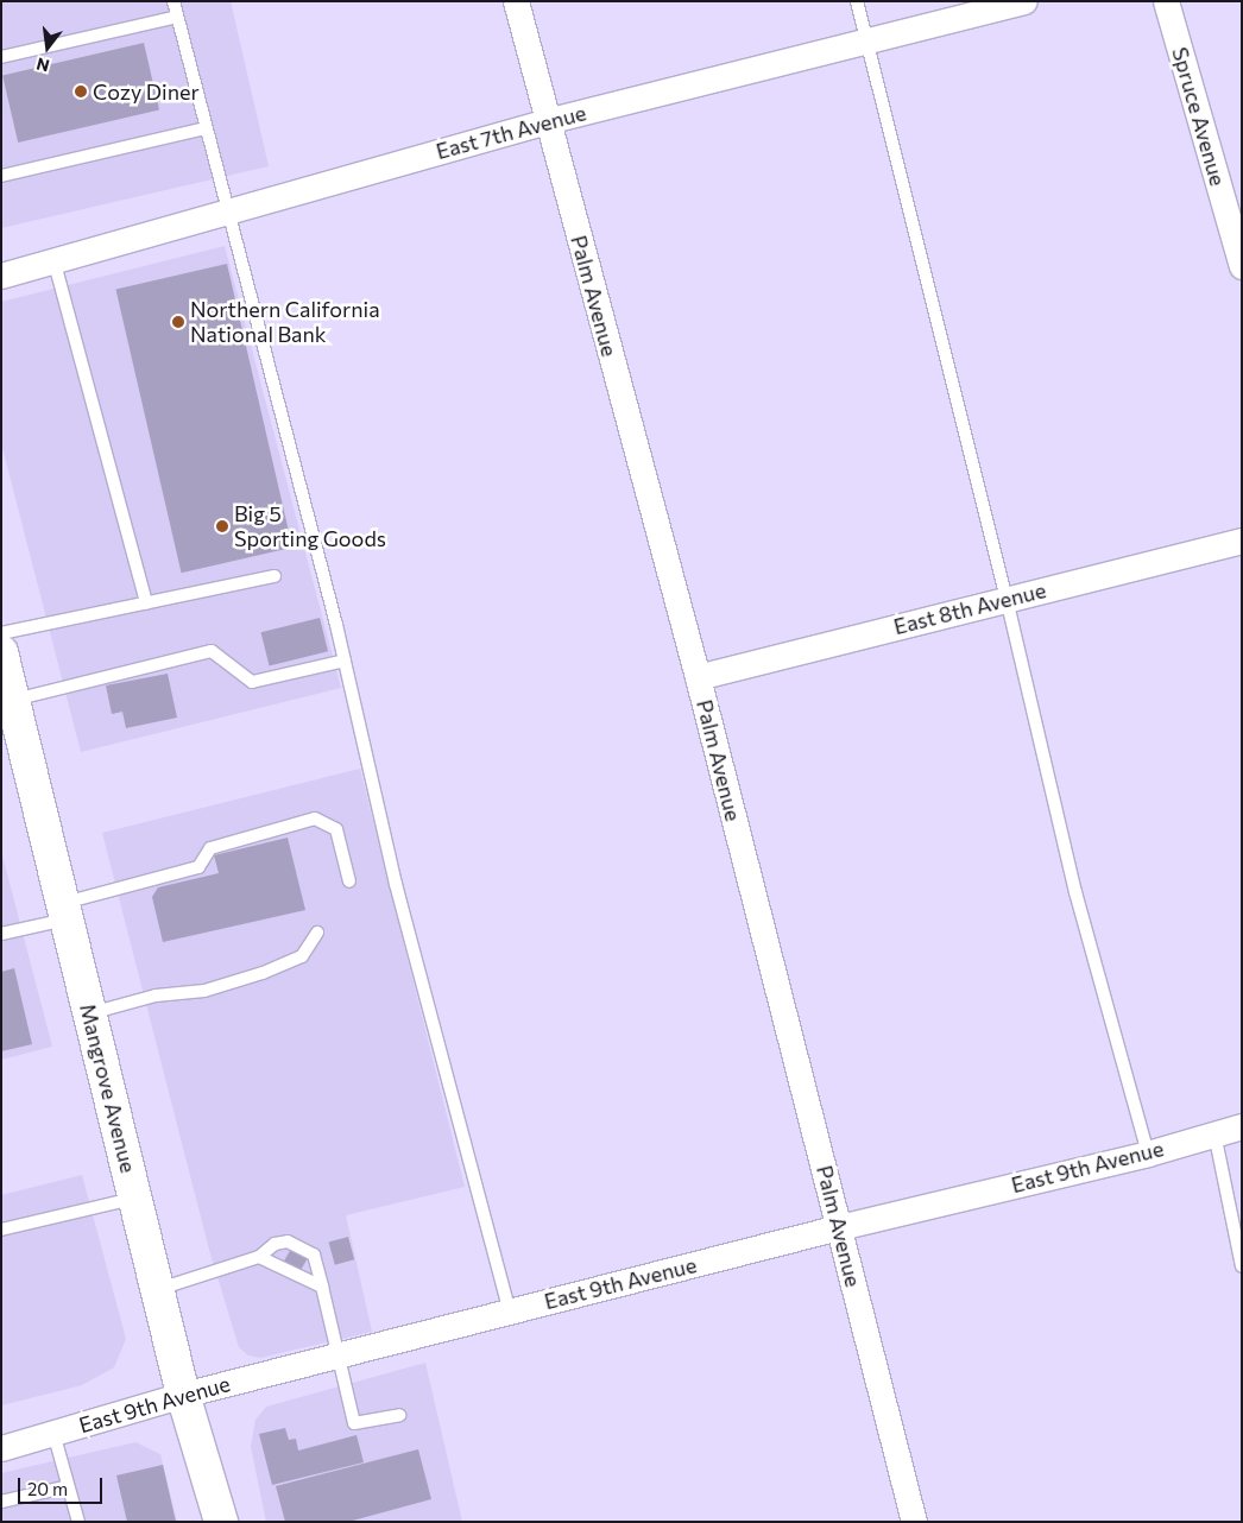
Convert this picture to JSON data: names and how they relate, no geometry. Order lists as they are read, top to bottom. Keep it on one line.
{"streets":{"street":["Spruce Avenue","East 7th Avenue","Palm Avenue","East 8th Avenue","Mangrove Avenue","East 9th Avenue"]},"crossings":[["East 7th Avenue","Palm Avenue"],["Palm Avenue","East 8th Avenue"],["Palm Avenue","East 9th Avenue"],["Mangrove Avenue","East 9th Avenue"]],"places":["Cozy Diner","Northern California National Bank","Big 5 Sporting Goods"],"scale_bar":"20 m","north":"bottom"}
